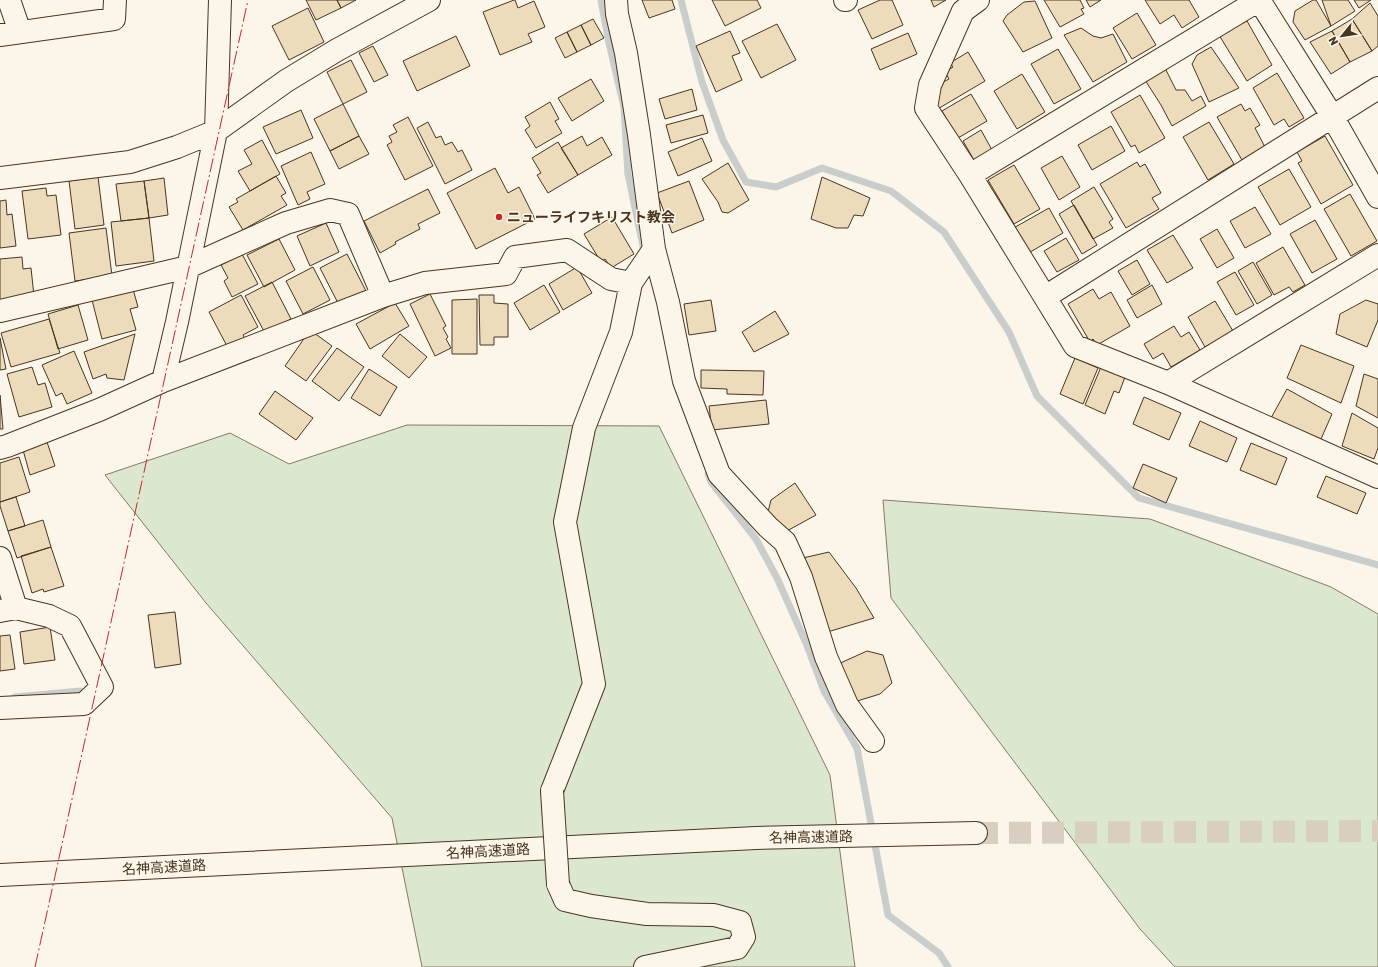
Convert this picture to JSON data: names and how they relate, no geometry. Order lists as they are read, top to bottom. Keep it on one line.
{"streets":{"main road":["名神高速道路"]},"places":["ニューライフキリスト教会"],"north":"bottom left"}
